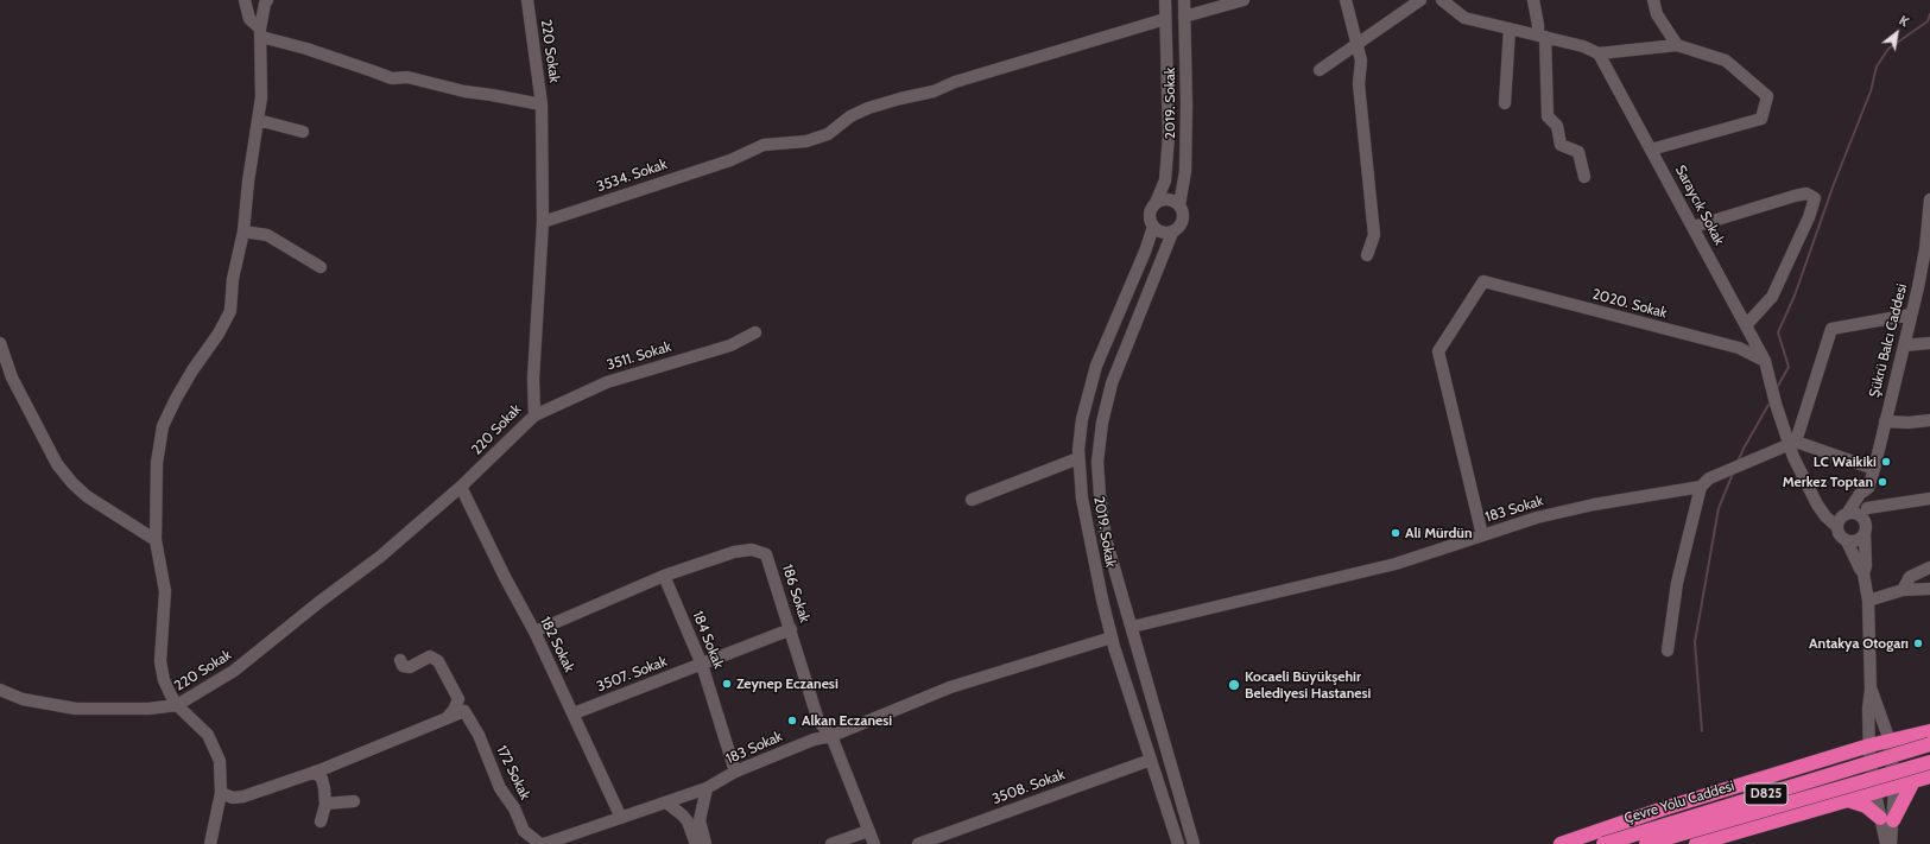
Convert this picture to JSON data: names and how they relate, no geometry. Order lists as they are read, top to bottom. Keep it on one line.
{"streets":{"highway":["D825","Çevre Yolu Caddesi"],"street":["220 Sokak","2019. Sokak","3534. Sokak","Saraycık Sokak","2020. Sokak","Şükrü Balcı Caddesi","3511. Sokak","183 Sokak","186 Sokak","184 Sokak","182 Sokak","3507. Sokak","172 Sokak","3508. Sokak"]},"crossings":[["220 Sokak","3534. Sokak"],["220 Sokak","3511. Sokak"],["220 Sokak","182 Sokak"],["2019. Sokak","3534. Sokak"],["2019. Sokak","183 Sokak"],["2019. Sokak","3508. Sokak"],["Saraycık Sokak","2020. Sokak"],["Saraycık Sokak","Şükrü Balcı Caddesi"],["Saraycık Sokak","183 Sokak"],["2020. Sokak","183 Sokak"],["183 Sokak","186 Sokak"],["183 Sokak","184 Sokak"],["183 Sokak","182 Sokak"],["183 Sokak","172 Sokak"],["186 Sokak","184 Sokak"],["186 Sokak","182 Sokak"],["186 Sokak","3507. Sokak"],["184 Sokak","3507. Sokak"],["182 Sokak","3507. Sokak"]],"places":["LC Waikiki","Merkez Toptan","Ali Mürdün","Antakya Otogarı","Zeynep Eczanesi","Kocaeli Büyükşehir Belediyesi Hastanesi","Alkan Eczanesi"],"north":"top right"}
